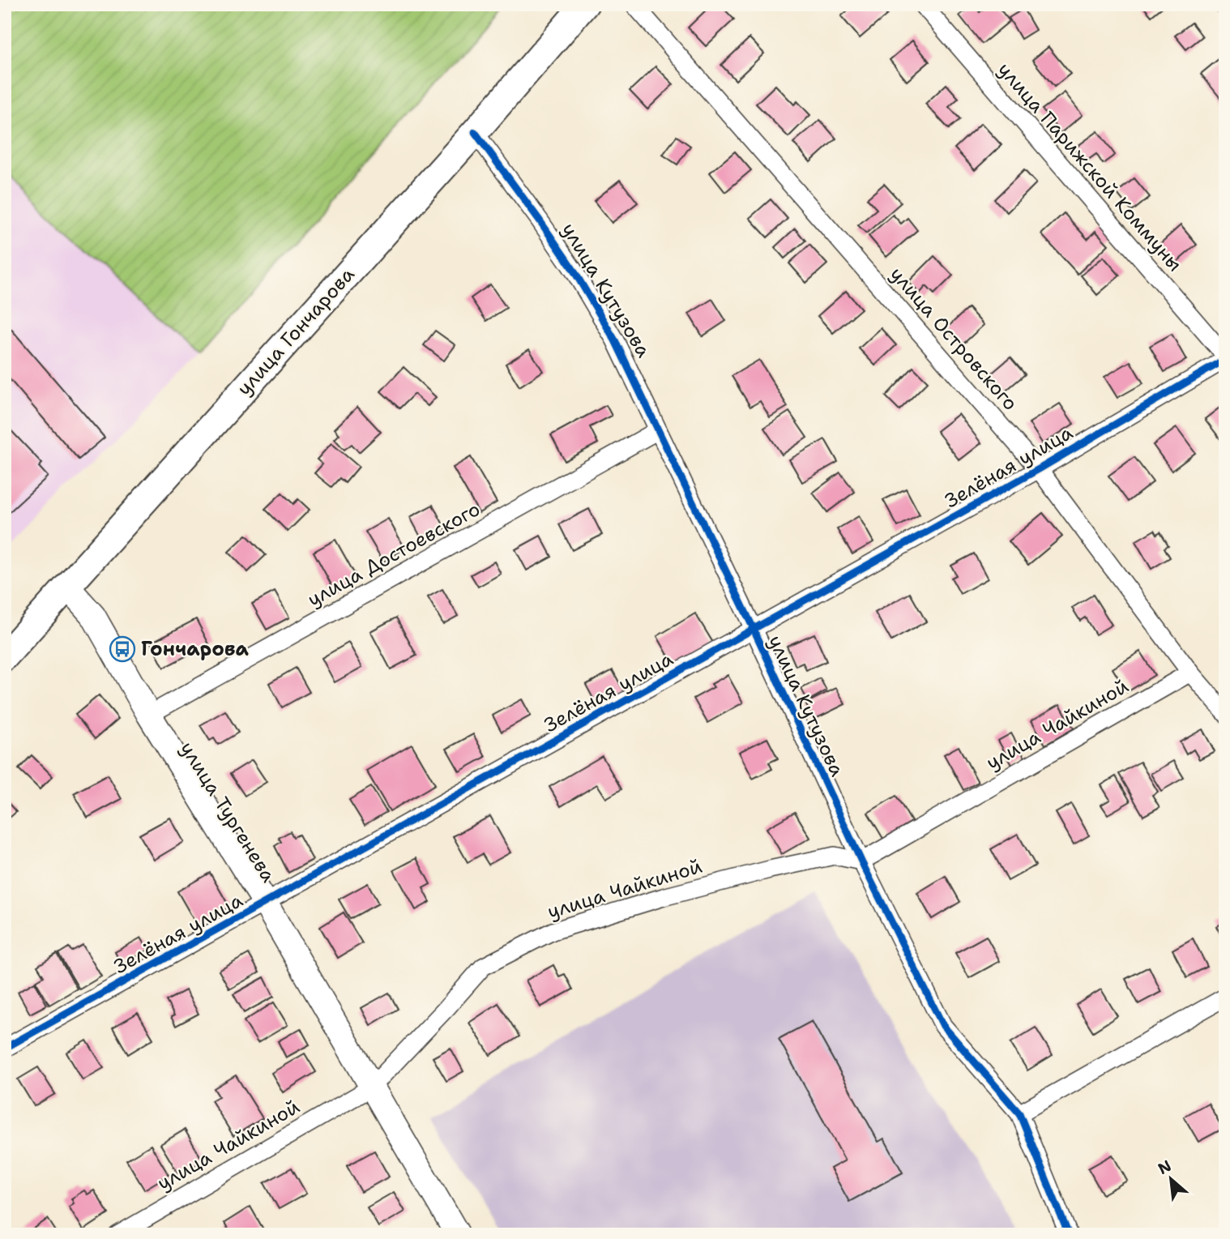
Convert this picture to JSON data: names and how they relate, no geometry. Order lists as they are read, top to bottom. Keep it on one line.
{"streets":{"main road":["улица Гончарова"],"street":["улица Парижской Коммуны","улица Кутузова","улица Островского","Зелёная улица","улица Достоевского","улица Чайкиной","улица Тургенева"]},"crossings":[["улица Парижской Коммуны","Зелёная улица"],["улица Кутузова","улица Гончарова"],["улица Кутузова","Зелёная улица"],["улица Кутузова","улица Достоевского"],["улица Кутузова","улица Чайкиной"],["улица Гончарова","улица Тургенева"],["улица Островского","Зелёная улица"],["улица Островского","улица Чайкиной"],["Зелёная улица","улица Тургенева"],["улица Достоевского","улица Тургенева"],["улица Чайкиной","улица Тургенева"]],"places":{"bus stop":["Гончарова"]},"north":"top left"}
